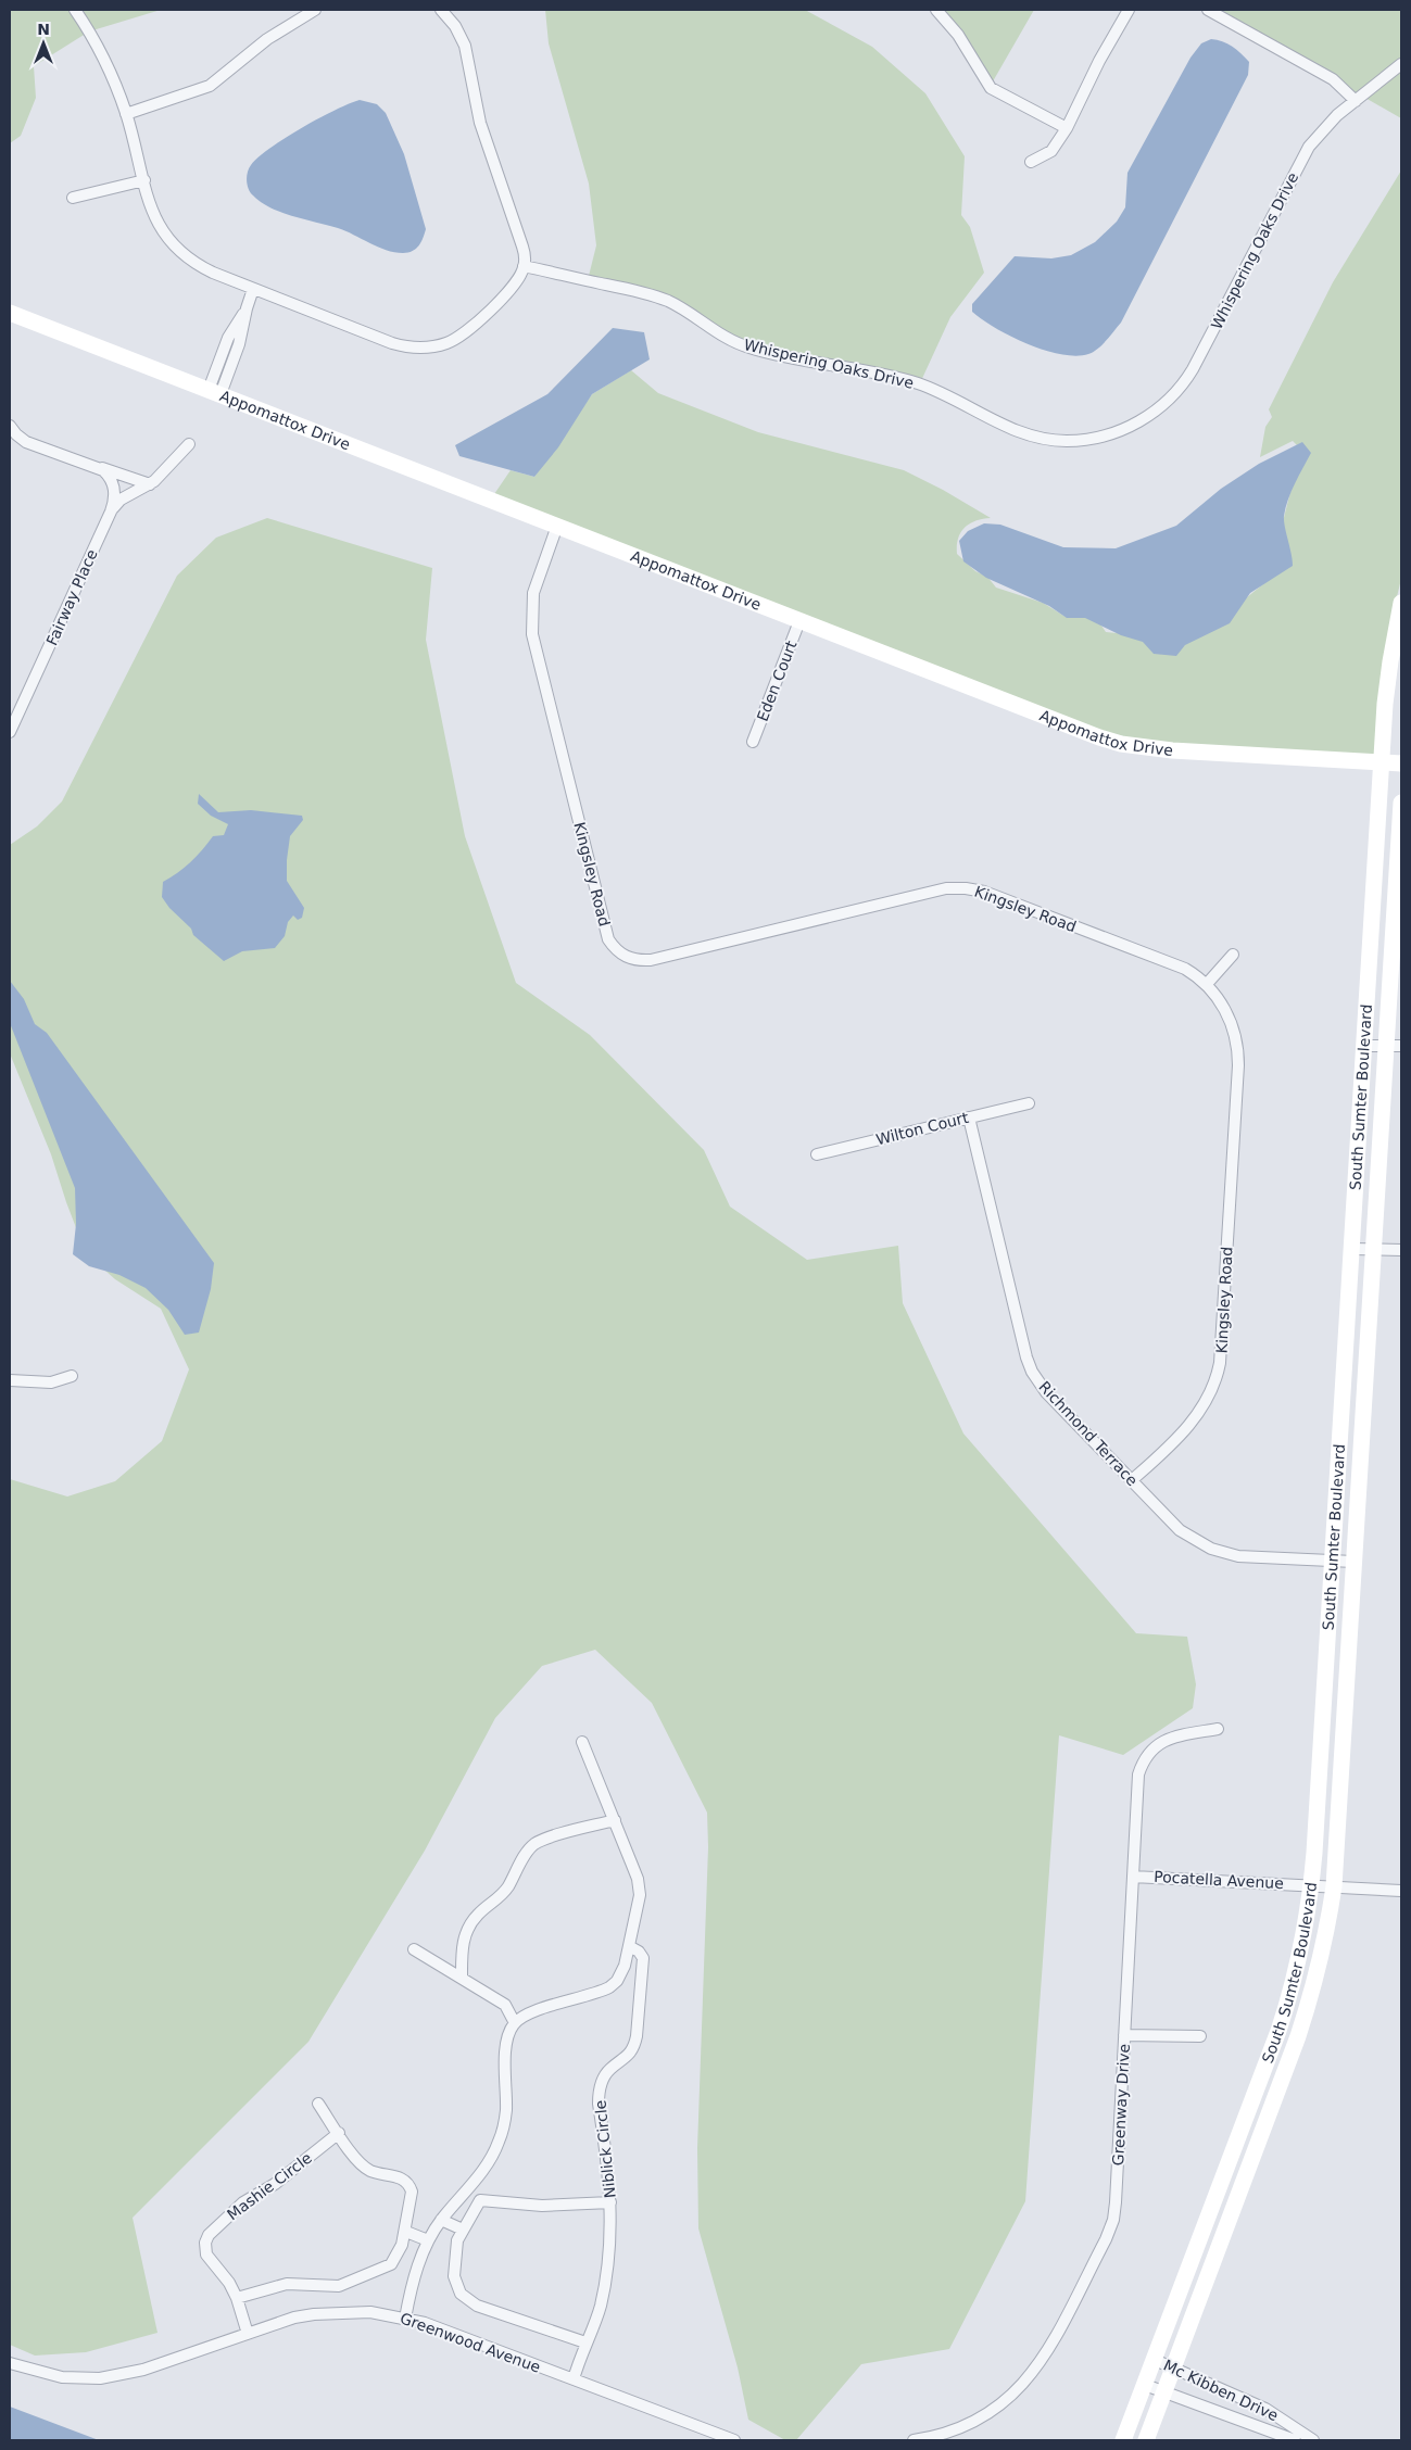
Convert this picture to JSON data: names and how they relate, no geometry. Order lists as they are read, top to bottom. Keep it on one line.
{"streets":{"main road":["Appomattox Drive","South Sumter Boulevard"],"street":["Whispering Oaks Drive","Fairway Place","Eden Court","Kingsley Road","Wilton Court","Richmond Terrace","Pocatella Avenue","Greenway Drive","Niblick Circle","Mashie Circle","Greenwood Avenue","Mc Kibben Drive"]},"crossings":[["Appomattox Drive","Eden Court"],["Appomattox Drive","Kingsley Road"],["Appomattox Drive","South Sumter Boulevard"],["Kingsley Road","Richmond Terrace"],["South Sumter Boulevard","Richmond Terrace"],["South Sumter Boulevard","Pocatella Avenue"],["South Sumter Boulevard","Mc Kibben Drive"],["Wilton Court","Richmond Terrace"],["Pocatella Avenue","Greenway Drive"],["Niblick Circle","Greenwood Avenue"],["Mashie Circle","Greenwood Avenue"]],"north":"top"}
